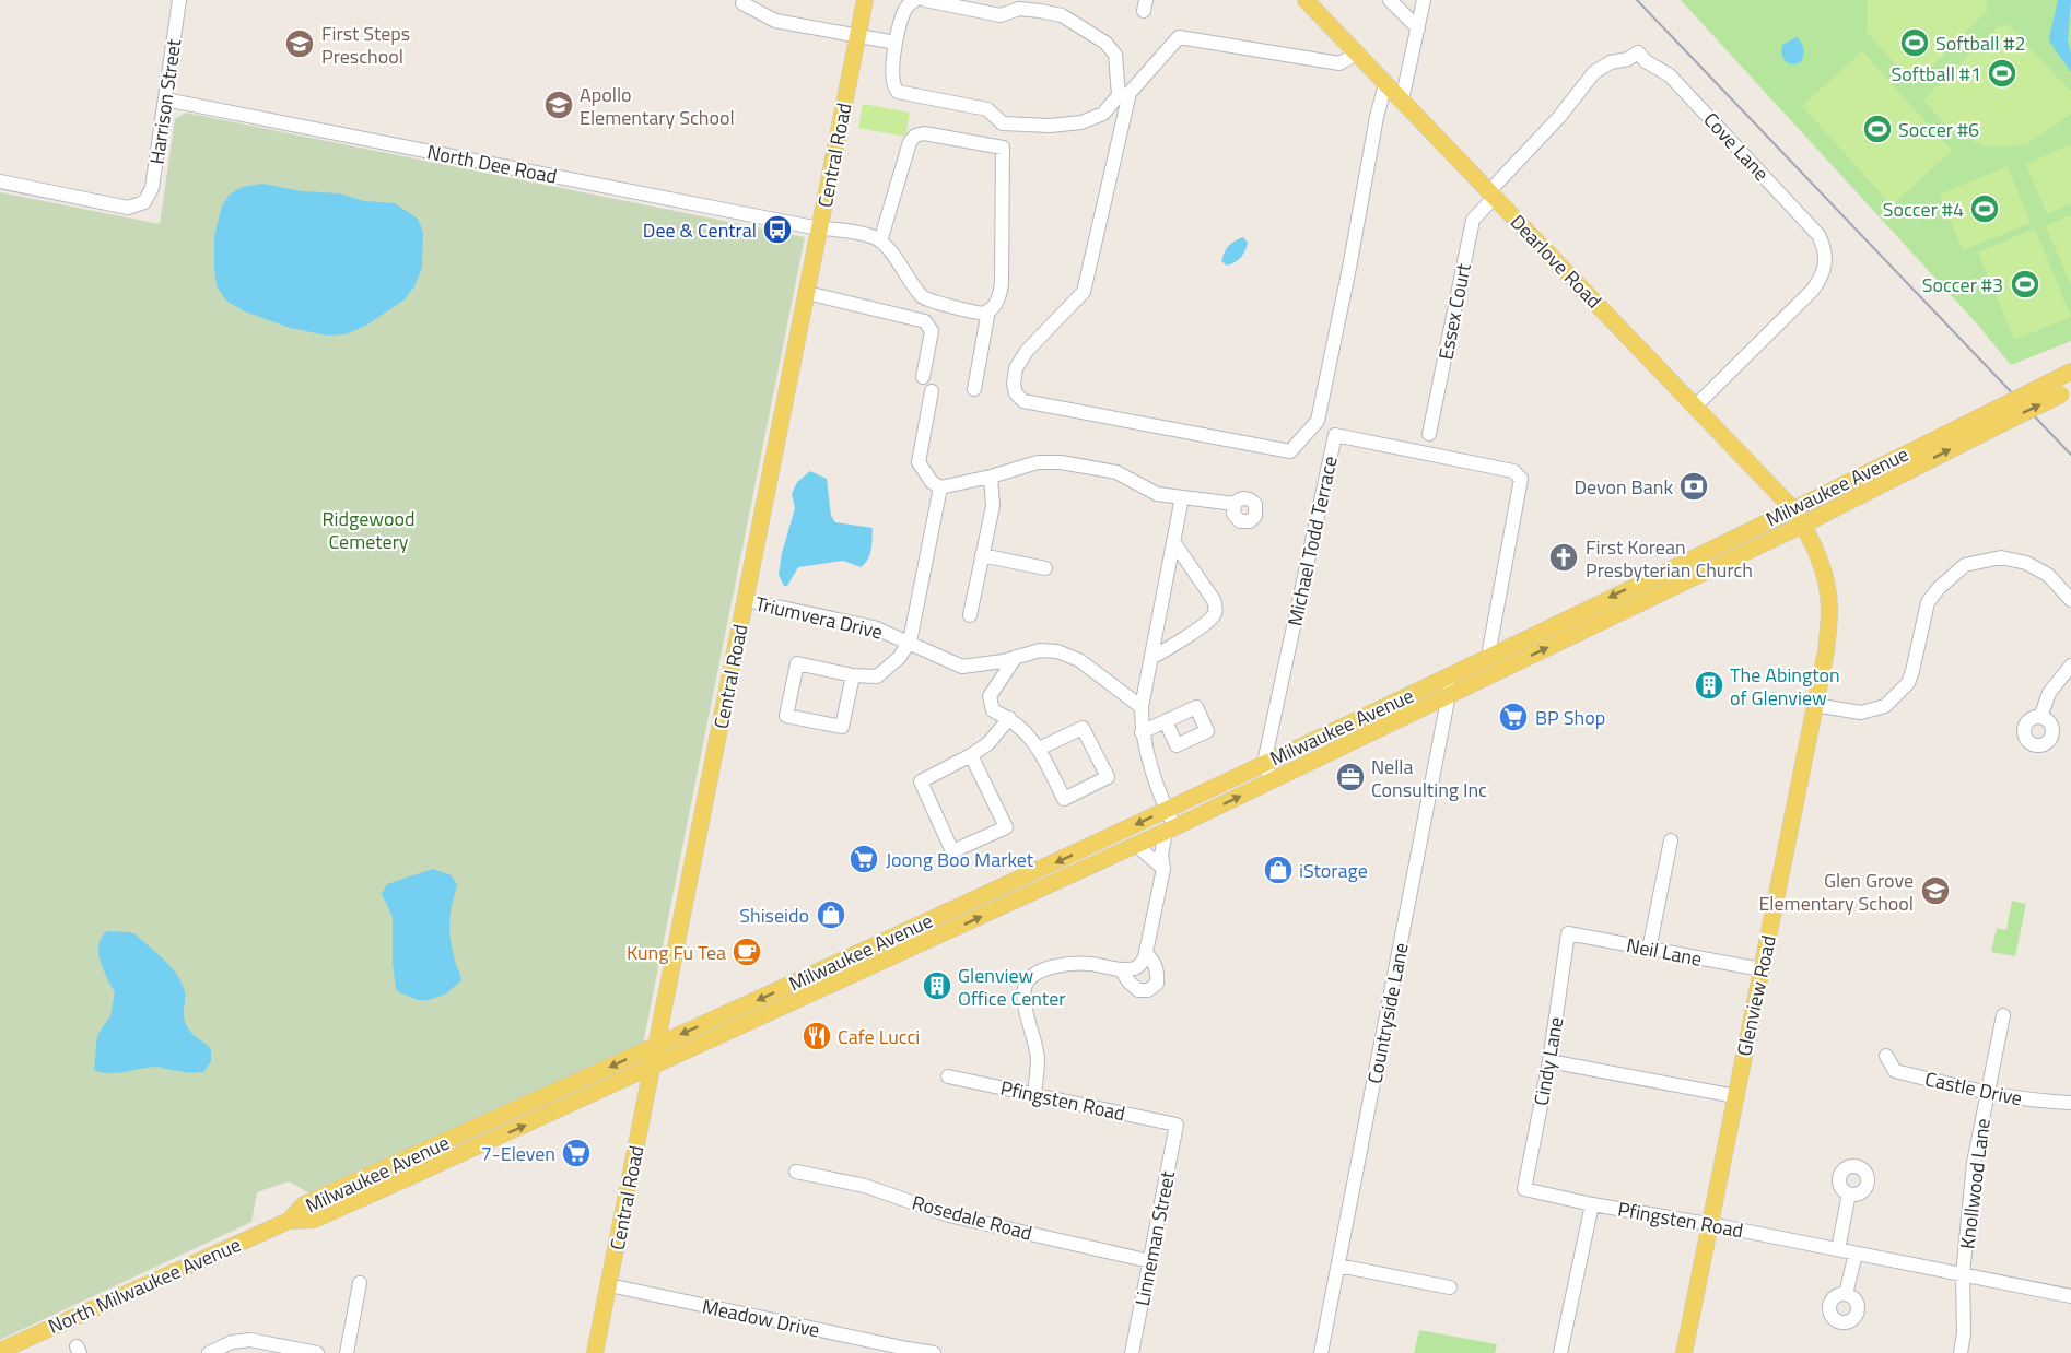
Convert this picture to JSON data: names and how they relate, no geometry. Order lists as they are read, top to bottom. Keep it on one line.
{"streets":{"main road":["Central Road","Dearlove Road","Milwaukee Avenue","Glenview Road","North Milwaukee Avenue"],"street":["Harrison Street","Cove Lane","North Dee Road","Essex Court","Michael Todd Terrace","Triumvera Drive","Neil Lane","Countryside Lane","Cindy Lane","Castle Drive","Pfingsten Road","Knollwood Lane","Rosedale Road","Linneman Street","Meadow Drive"]},"crossings":[["Harrison Street","North Dee Road"],["Cove Lane","Dearlove Road"],["Cove Lane","Essex Court"],["Central Road","North Dee Road"],["Central Road","Milwaukee Avenue"],["Central Road","Triumvera Drive"],["Central Road","Meadow Drive"],["Dearlove Road","Essex Court"],["Dearlove Road","Milwaukee Avenue"],["Dearlove Road","Glenview Road"],["Milwaukee Avenue","Michael Todd Terrace"],["Milwaukee Avenue","Glenview Road"],["Milwaukee Avenue","Countryside Lane"],["Milwaukee Avenue","North Milwaukee Avenue"],["Neil Lane","Glenview Road"],["Neil Lane","Cindy Lane"],["Glenview Road","Pfingsten Road"],["Cindy Lane","Pfingsten Road"],["Castle Drive","Knollwood Lane"],["Pfingsten Road","Knollwood Lane"],["Pfingsten Road","Linneman Street"],["Rosedale Road","Linneman Street"]],"parks":["Ridgewood Cemetery"],"places":{"sports":["Softball #2","Softball #1","Soccer #6","Soccer #4","Soccer #3"],"school or university":["First Steps Preschool","Apollo Elementary School","Glen Grove Elementary School"],"bus stop":["Dee & Central"],"bank":["Devon Bank"],"church":["First Korean Presbyterian Church"],"building":["The Abington of Glenview","Glenview Office Center"],"supermarket":["BP Shop","Joong Boo Market","7-Eleven"],"office":["Nella Consulting Inc"],"shop":["iStorage","Shiseido"],"cafe":["Kung Fu Tea"],"restaurant":["Cafe Lucci"]}}
